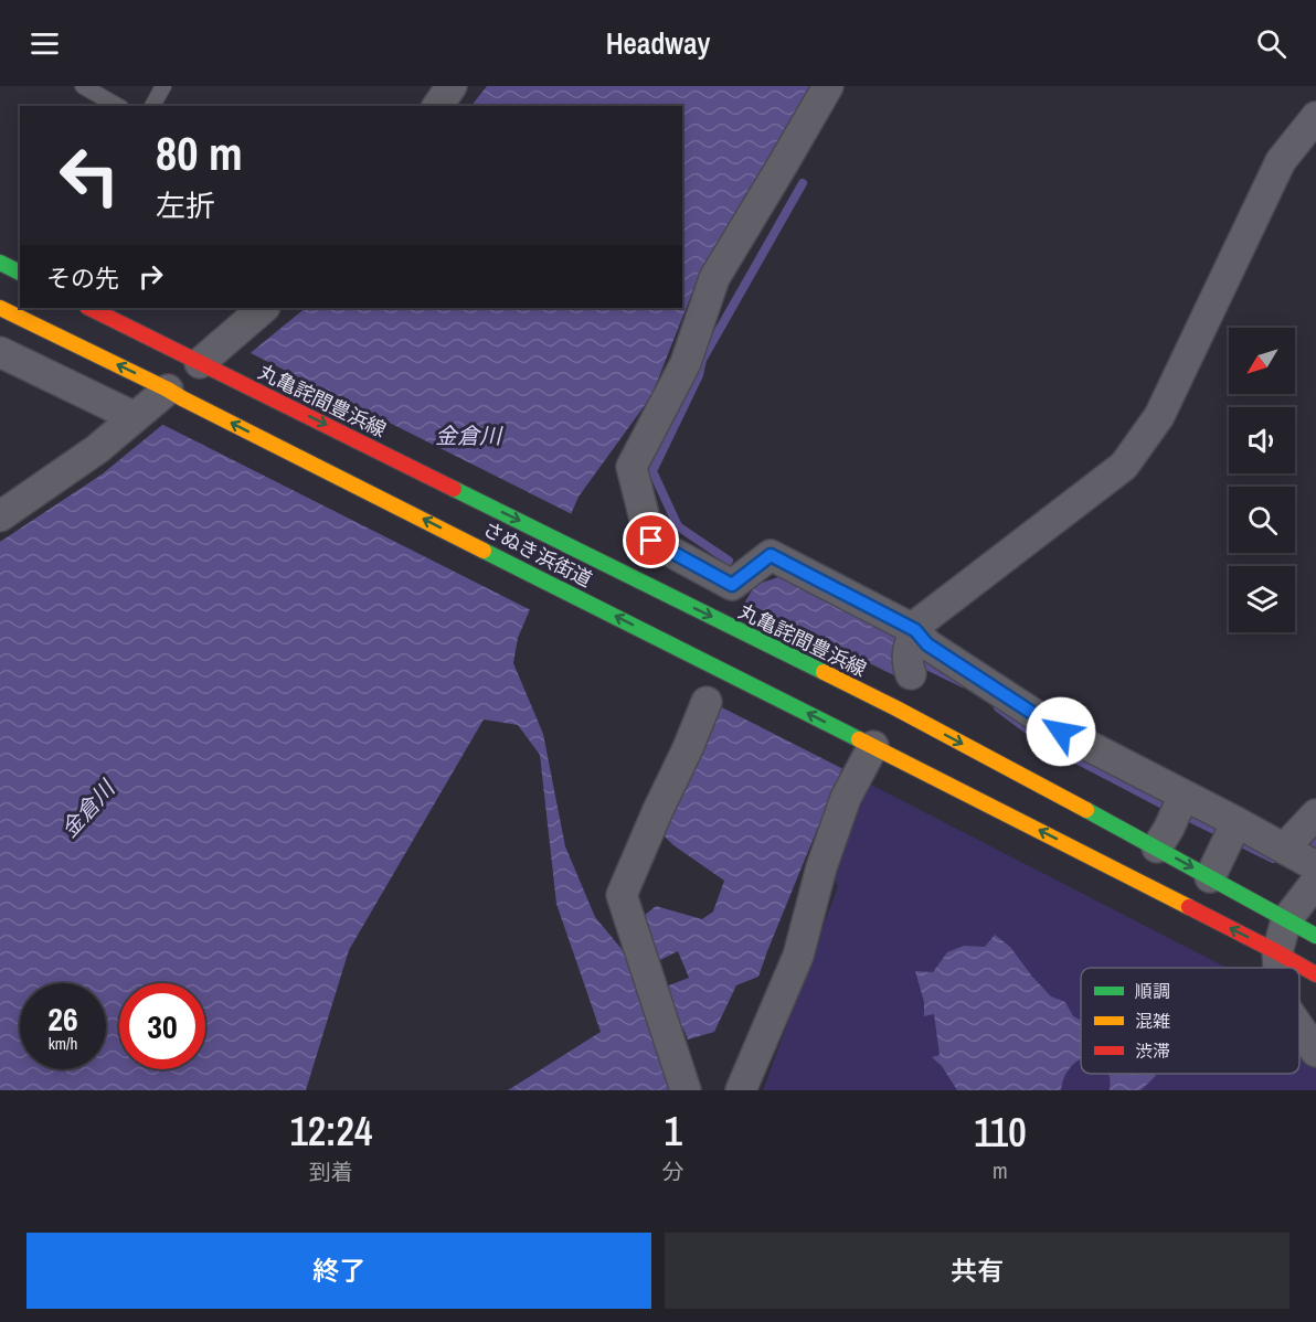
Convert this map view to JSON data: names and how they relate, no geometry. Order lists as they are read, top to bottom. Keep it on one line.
{"streets":{"main road":["丸亀詫間豊浜線","さぬき浜街道"]},"one_way":["さぬき浜街道"],"water":["金倉川"],"legend":["順調","混雑","渋滞"],"north":"bottom left","page":{"header":"Headway","turn":["80 m","左折"],"then":"その先","speed":"26 km/h","limit":"30","eta":["12:24","到着","1","分","110","m"],"buttons":["終了","共有"]}}
